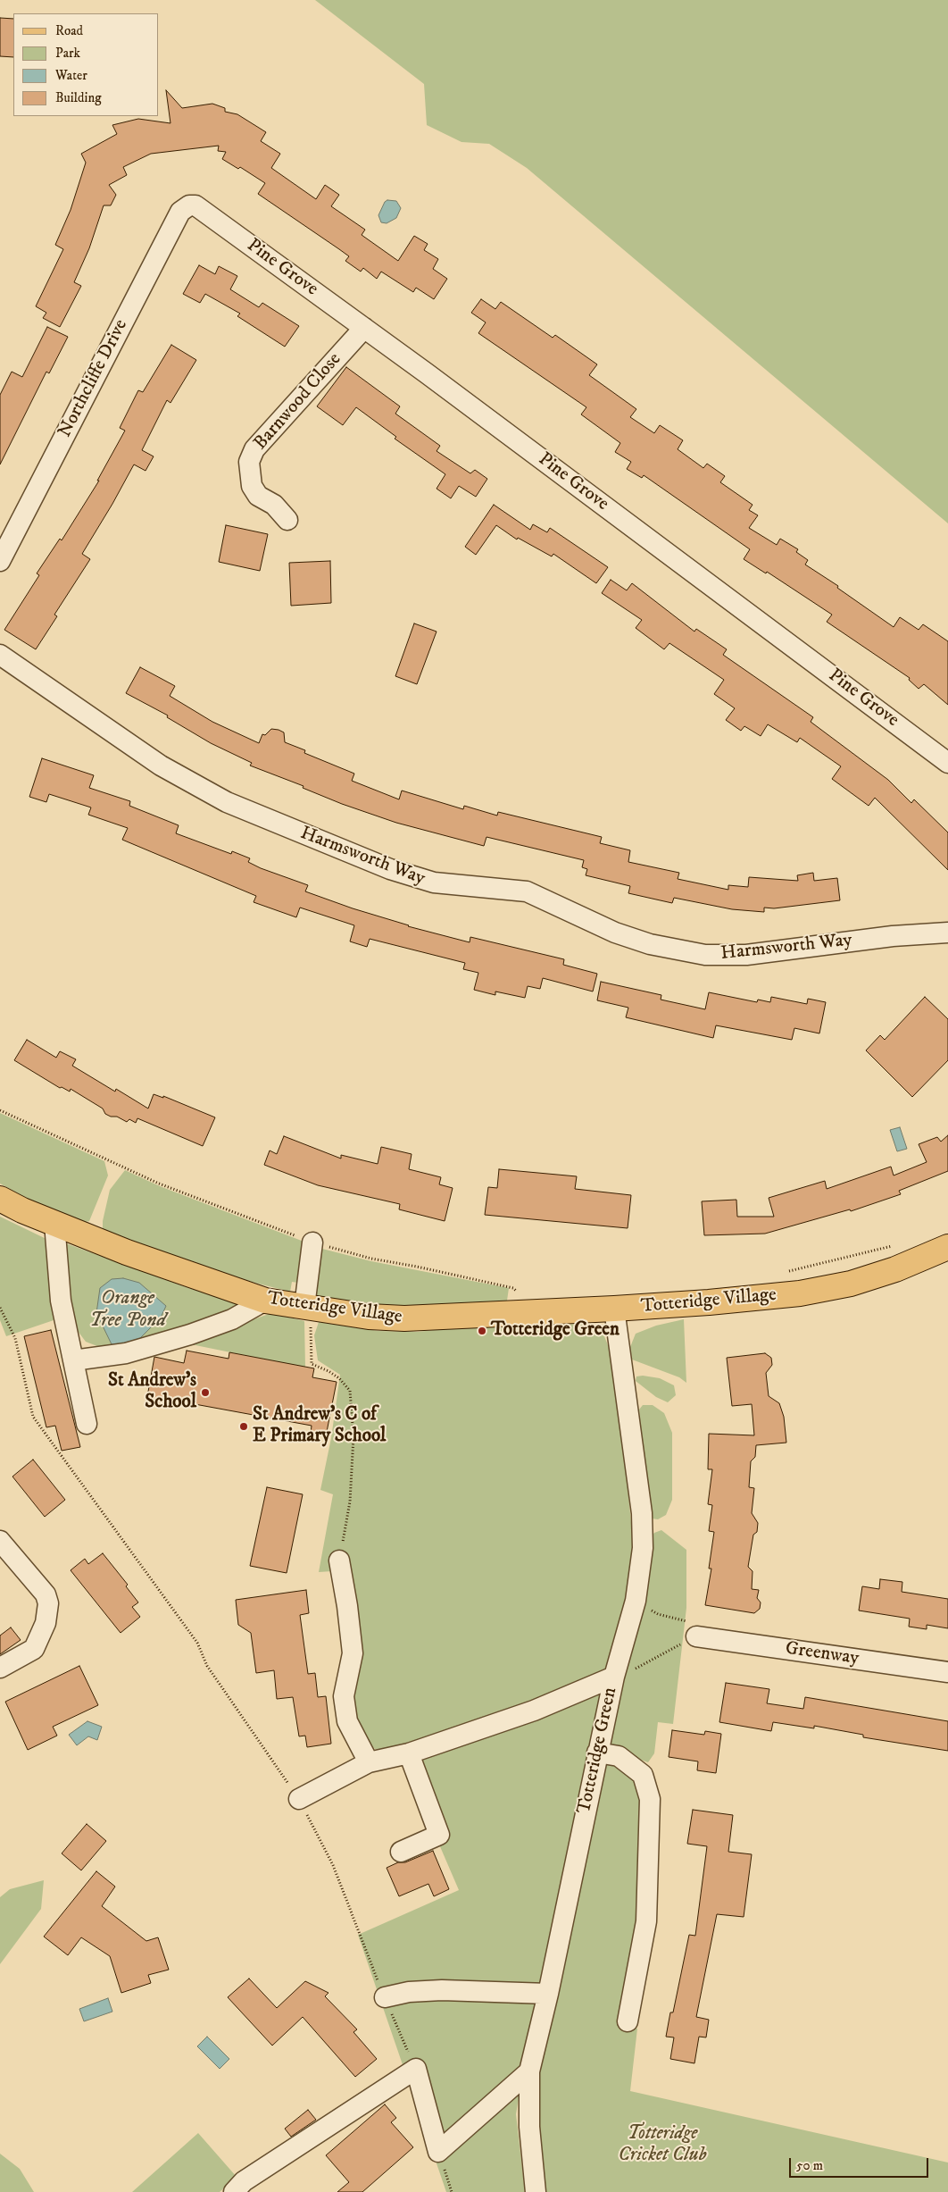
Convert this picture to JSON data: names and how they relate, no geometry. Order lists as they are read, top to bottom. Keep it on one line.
{"streets":{"main road":["Totteridge Village"],"street":["Pine Grove","Northcliffe Drive","Barnwood Close","Harmsworth Way","Greenway","Totteridge Green"]},"crossings":[["Pine Grove","Northcliffe Drive"],["Pine Grove","Barnwood Close"],["Totteridge Village","Totteridge Green"]],"water":["Orange Tree Pond"],"parks":["Totteridge Cricket Club"],"places":["Totteridge Green","St Andrew's School","St Andrew's C of E Primary School"],"legend":["Road","Park","Water","Building"],"scale_bar":"50 m"}
